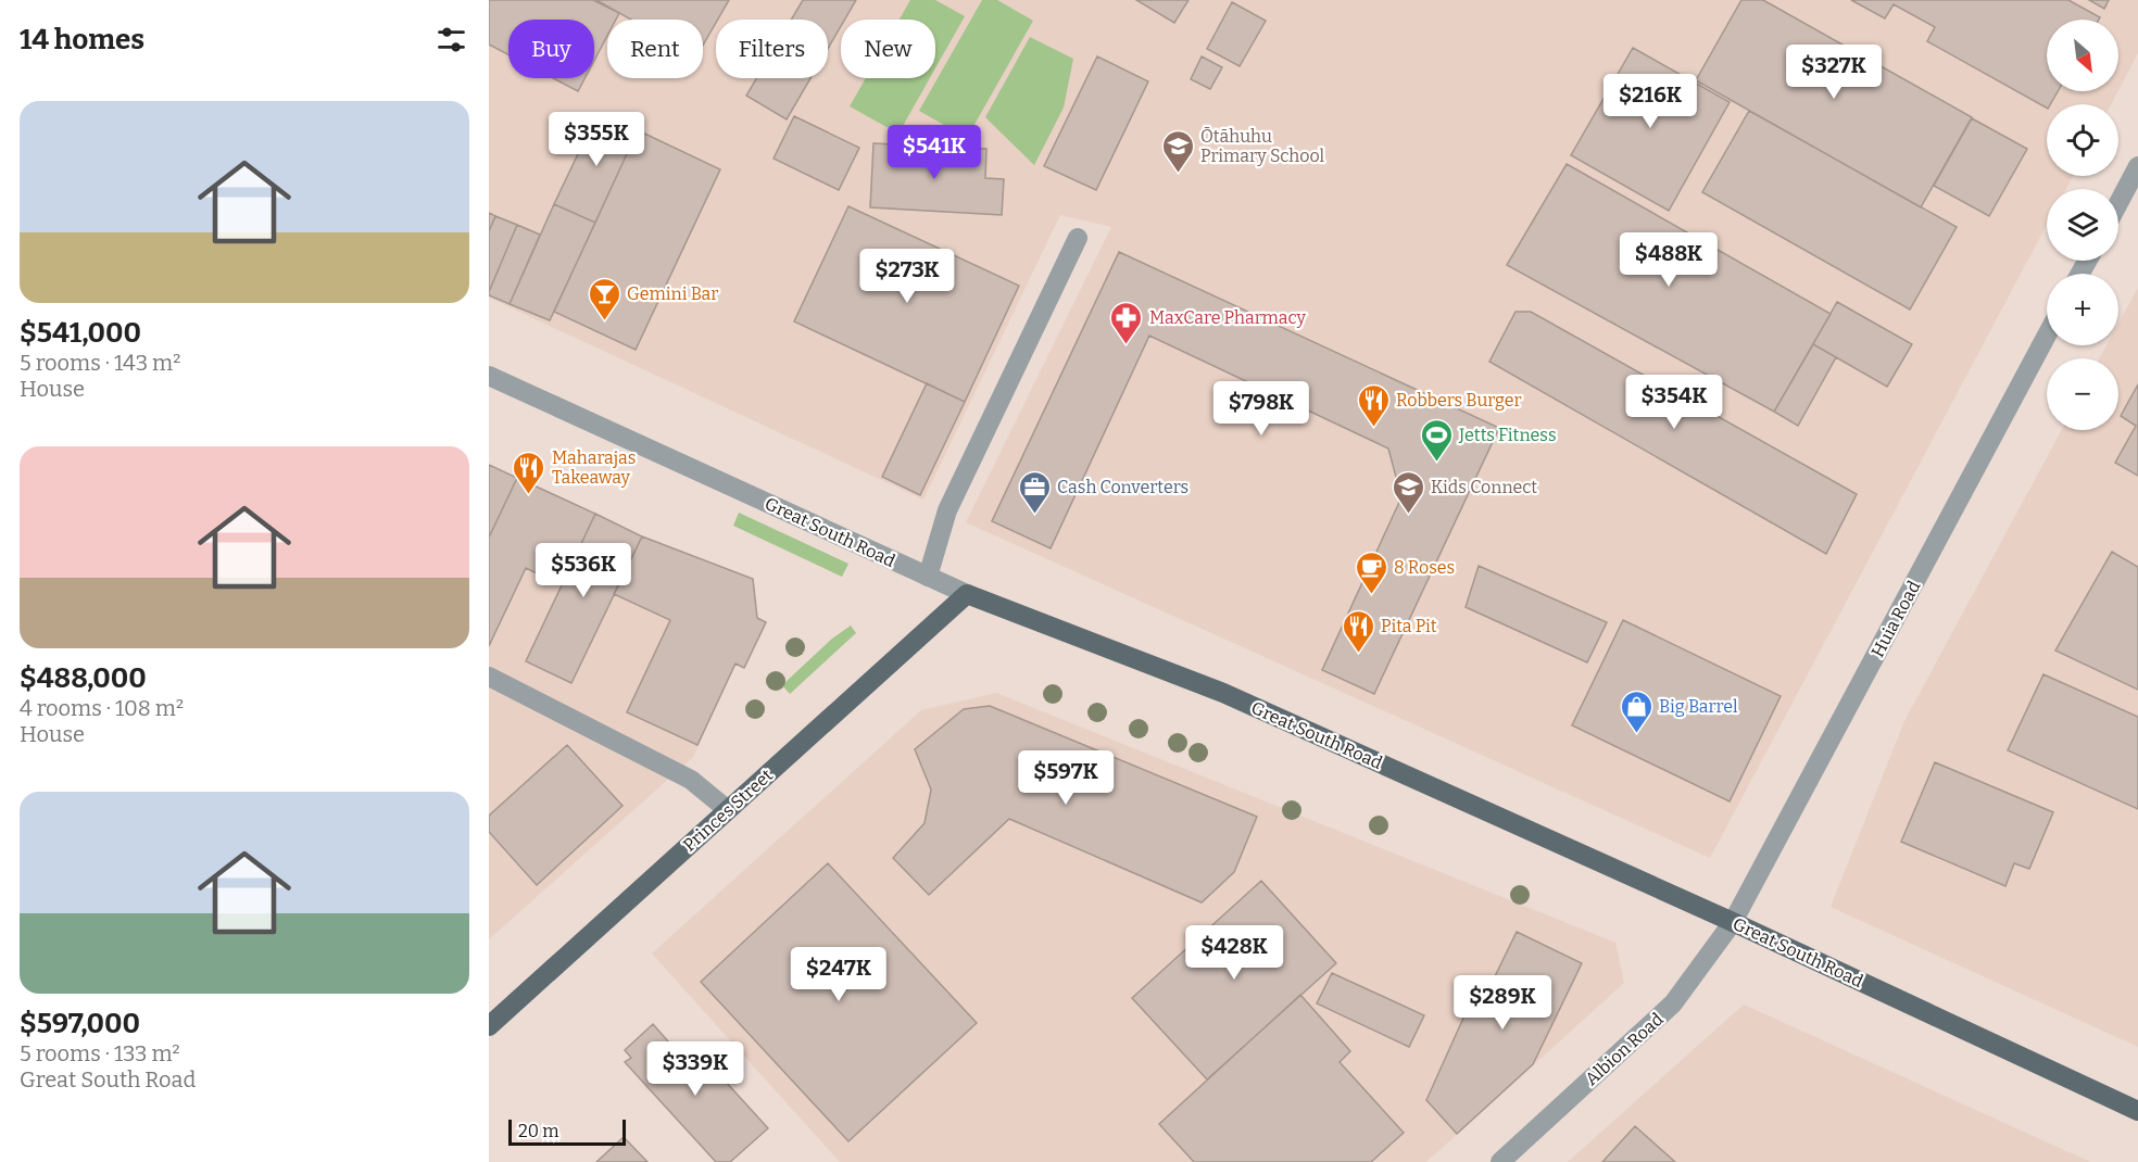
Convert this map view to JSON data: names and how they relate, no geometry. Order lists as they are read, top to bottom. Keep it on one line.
{"streets":{"main road":["Great South Road","Princes Street"],"street":["Huia Road","Albion Road"]},"crossings":[["Great South Road","Huia Road"],["Great South Road","Princes Street"],["Great South Road","Albion Road"],["Huia Road","Albion Road"]],"places":{"school or university":["Ōtāhuhu Primary School","Kids Connect"],"bar":["Gemini Bar"],"pharmacy":["MaxCare Pharmacy"],"restaurant":["Robbers Burger","Maharajas Takeaway","Pita Pit"],"sports":["Jetts Fitness"],"office":["Cash Converters"],"cafe":["8 Roses"],"shop":["Big Barrel"]},"scale_bar":"20 m","north":"bottom right","page":{"heading":"14 homes","map_buttons":["+","−"],"chip":["Buy","Rent","Filters","New"],"price":["$327K","$216K","$355K","$541K","$488K","$273K","$354K","$798K","$536K","$597K","$428K","$247K","$289K","$339K"],"list":[{"name":"$541,000","note":"5 rooms · 143 m² · House"},{"name":"$488,000","note":"4 rooms · 108 m² · House"},{"name":"$597,000","note":"5 rooms · 133 m² · Great South Road"}],"scale":"20 m"}}
